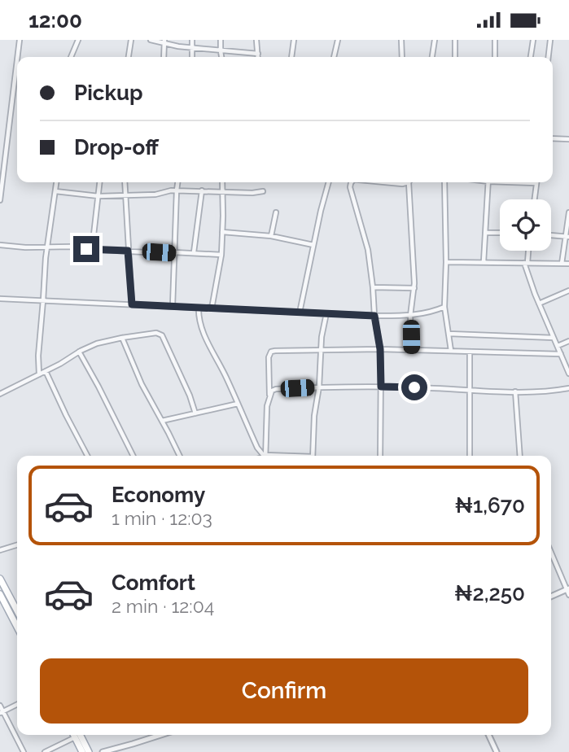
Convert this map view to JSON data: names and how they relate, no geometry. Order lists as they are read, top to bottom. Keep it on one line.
{"page":{"status":"12:00","banner":["Pickup","Drop-off"],"list":[{"name":"Economy","note":"1 min · 12:03","value":"₦1,670"},{"name":"Comfort","note":"2 min · 12:04","value":"₦2,250"}],"buttons":"Confirm"}}
